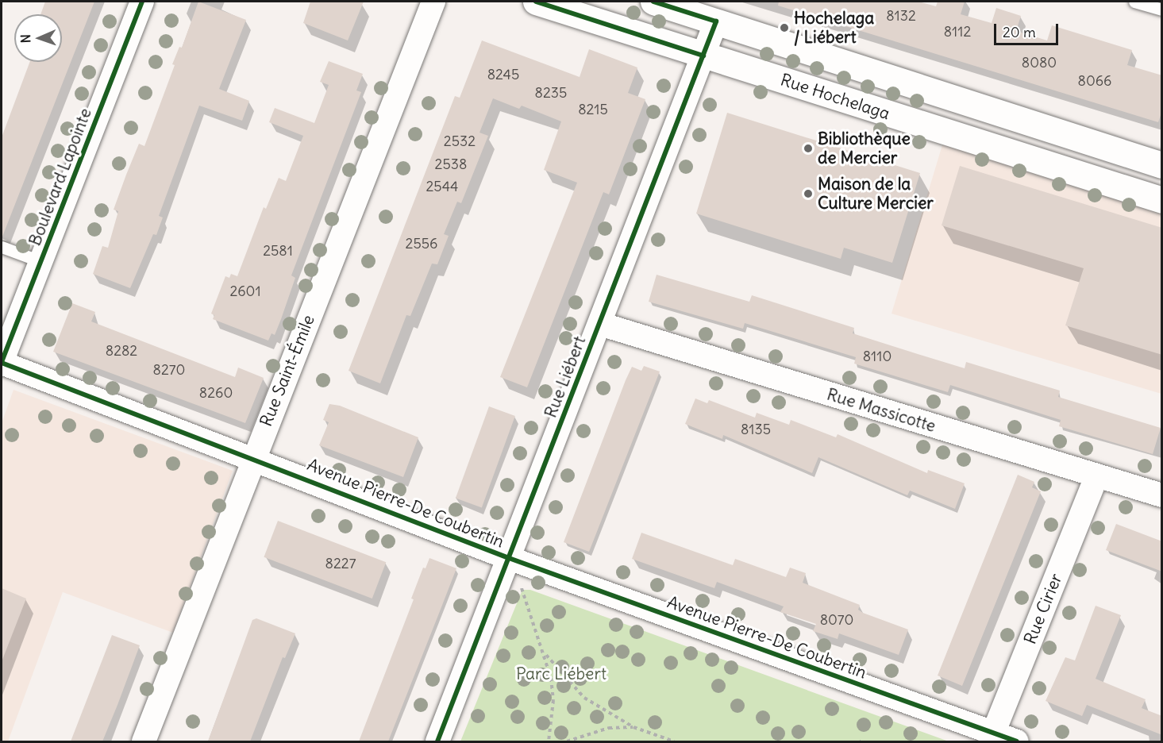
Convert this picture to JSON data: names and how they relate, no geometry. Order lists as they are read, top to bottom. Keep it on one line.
{"streets":{"main road":["Rue Hochelaga"],"street":["Boulevard Lapointe","Rue Saint-Émile","Rue Liébert","Rue Massicotte","Avenue Pierre-De Coubertin","Rue Cirier"]},"crossings":[["Rue Hochelaga","Rue Liébert"],["Boulevard Lapointe","Avenue Pierre-De Coubertin"],["Rue Saint-Émile","Avenue Pierre-De Coubertin"],["Rue Liébert","Rue Massicotte"],["Rue Liébert","Avenue Pierre-De Coubertin"],["Rue Massicotte","Rue Cirier"],["Avenue Pierre-De Coubertin","Rue Cirier"]],"parks":["Parc Liébert"],"places":["Hochelaga / Liébert","Bibliothèque de Mercier","Maison de la Culture Mercier"],"house_numbers":["8132","8112","8080","8245","8066","8235","8215","2532","2538","2544","2556","2581","2601","8282","8110","8270","8260","8135","8227","8070"],"scale_bar":"20 m","north":"left"}
